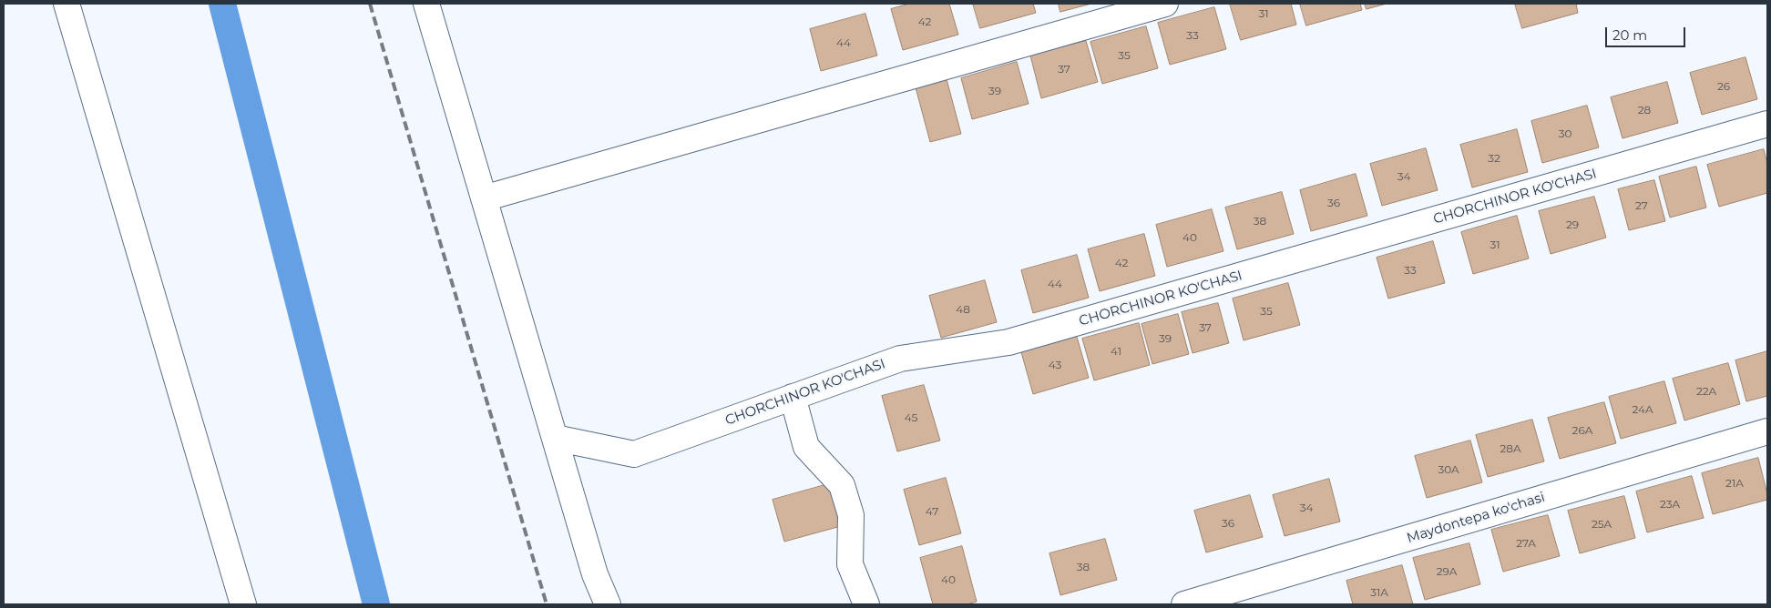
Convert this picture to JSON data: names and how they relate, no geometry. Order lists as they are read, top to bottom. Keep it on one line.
{"streets":{"street":["CHORCHINOR KO'CHASI","Maydontepa ko'chasi"]},"house_numbers":["31","42","33","44","35","37","26","39","28","30","32","34","36","27","38","29","40","31","42","33","44","48","35","37","39","41","43","22A","24A","45","26A","28A","30A","21A","23A","34","47","36","25A","27A","38","29A","40","31A"],"scale_bar":"20 m"}
